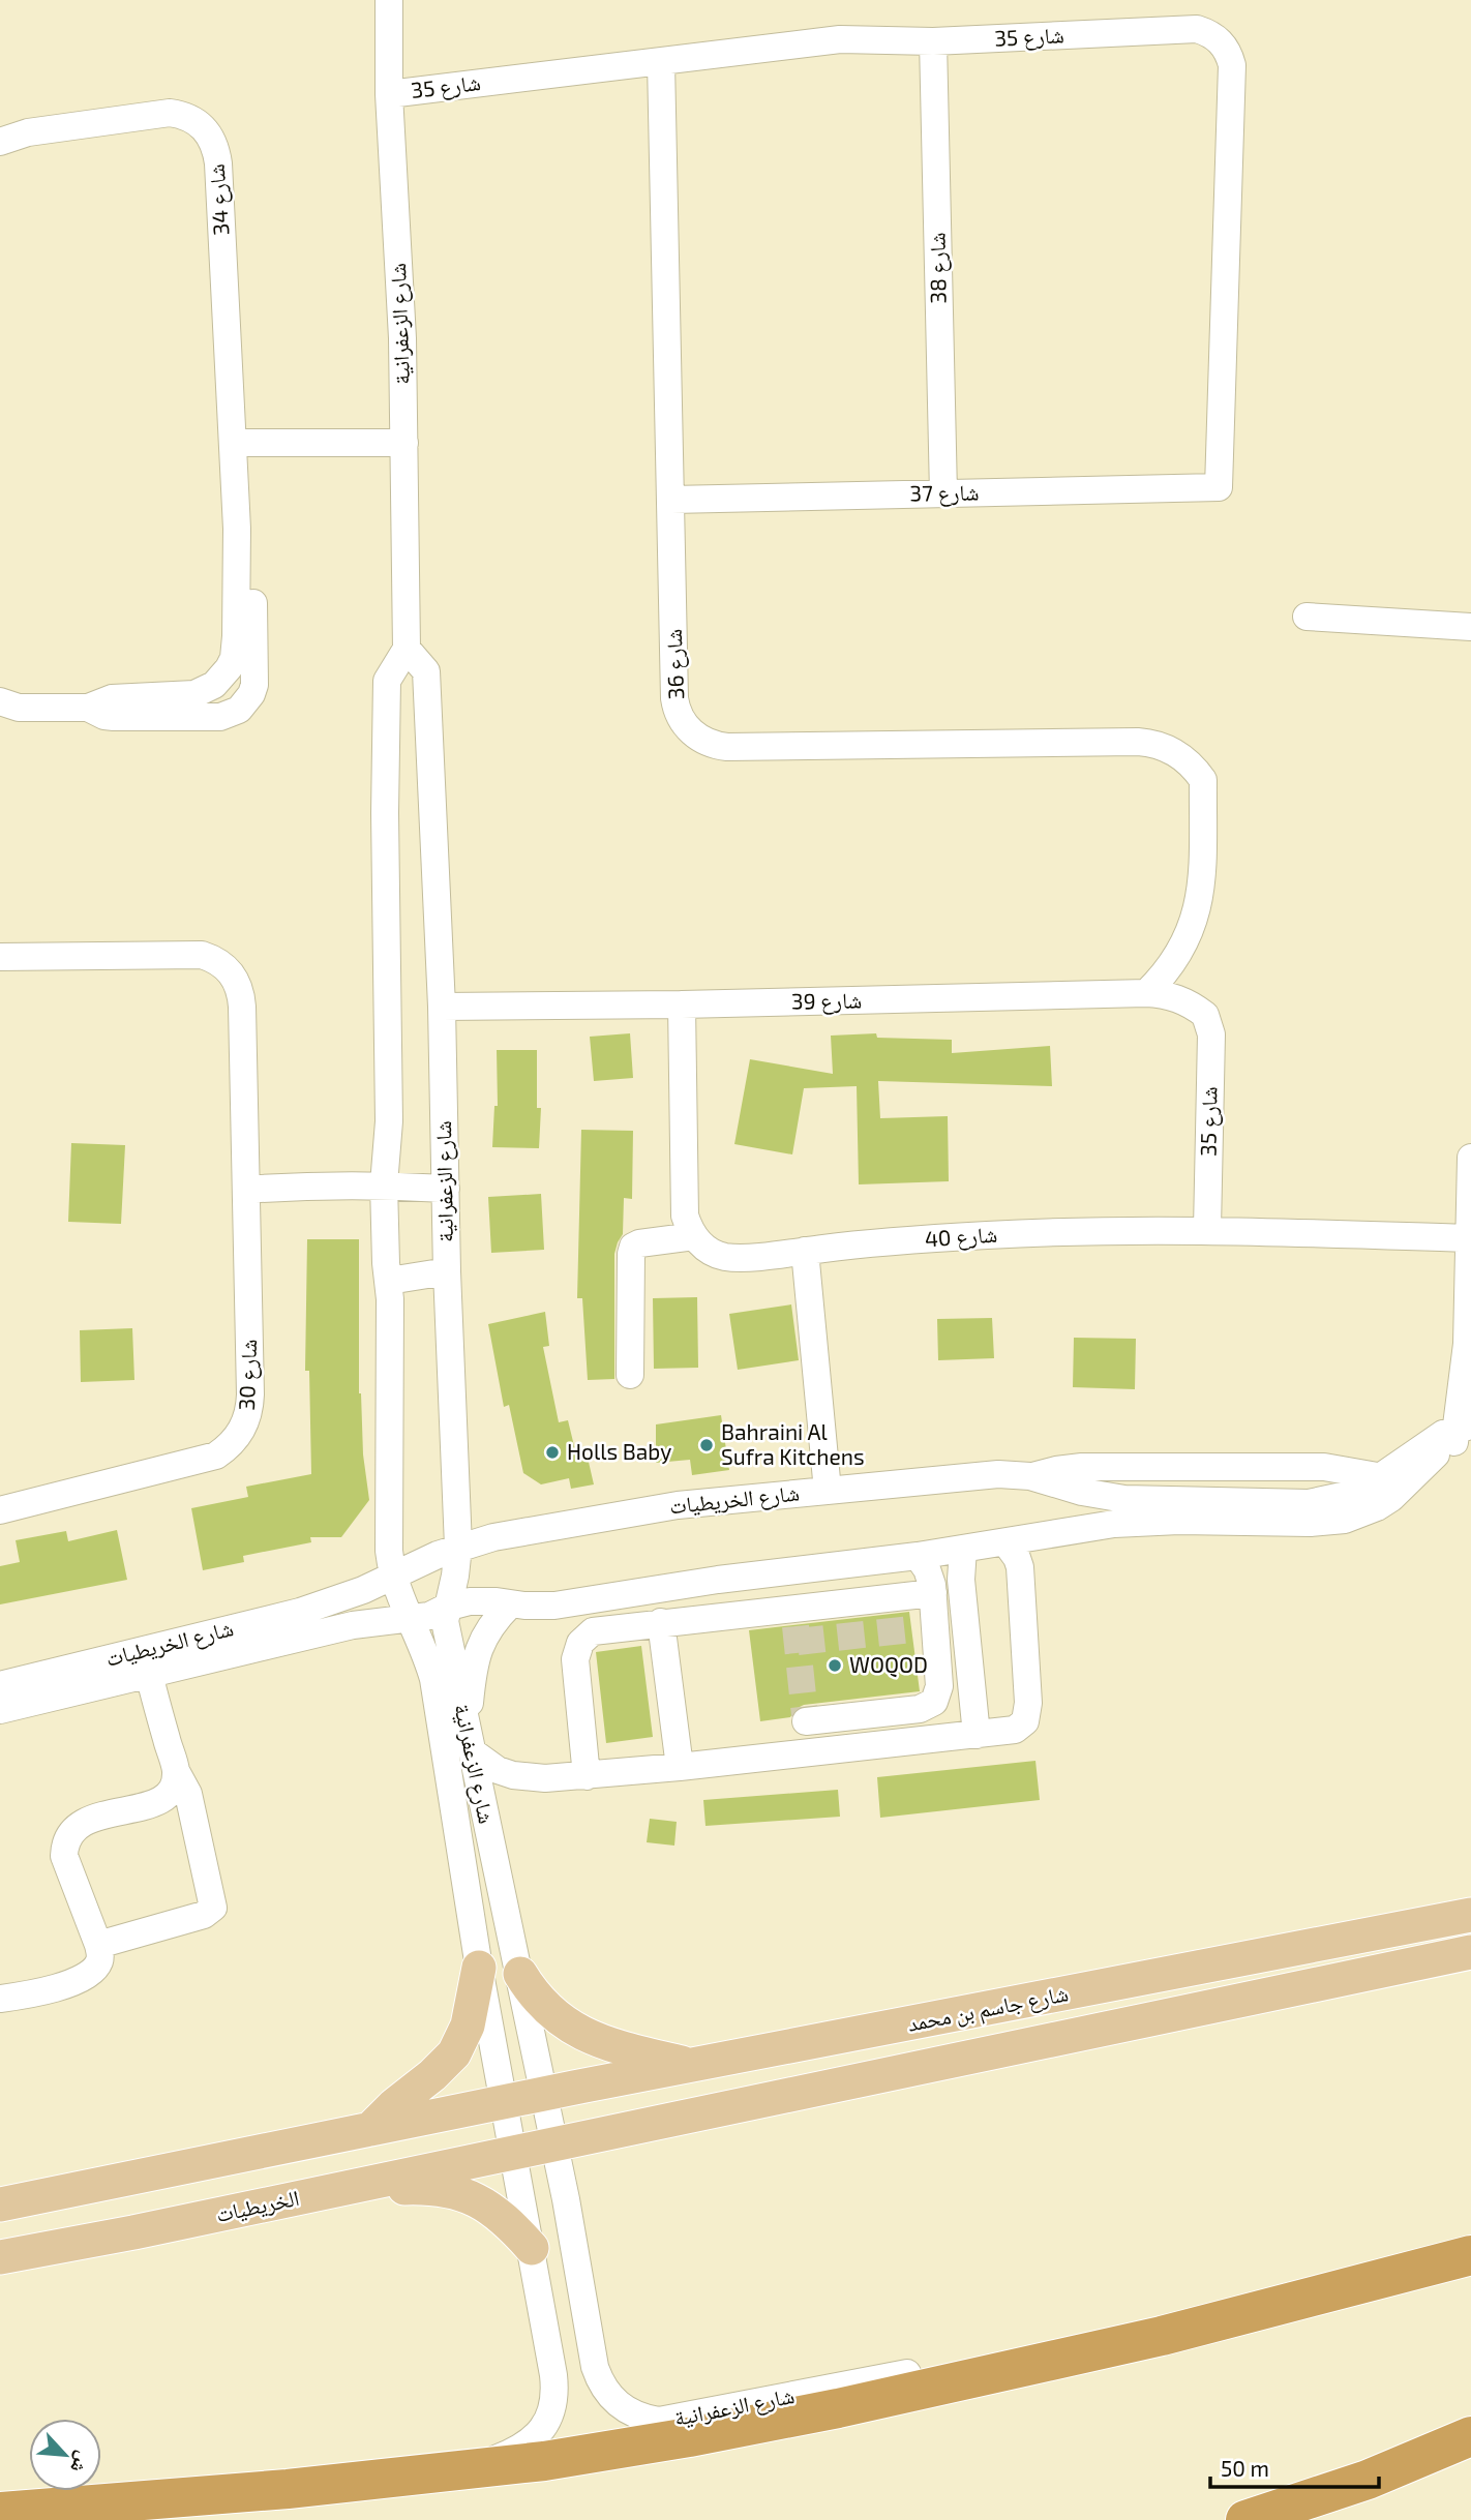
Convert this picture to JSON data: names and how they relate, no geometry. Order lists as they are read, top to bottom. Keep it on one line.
{"streets":{"main road":["شارع جاسم بن محمد","الخريطيات"],"street":["شارع 35","شارع 34","شارع 38","شارع الزعفرانية","شارع 37","شارع 36","شارع 39","شارع 40","شارع 30","شارع الخريطيات"]},"crossings":[["شارع 35","شارع 38"],["شارع 35","شارع الزعفرانية"],["شارع 35","شارع 37"],["شارع 35","شارع 36"],["شارع 35","شارع 39"],["شارع 35","شارع 40"],["شارع 38","شارع 37"],["شارع الزعفرانية","شارع 39"],["شارع الزعفرانية","شارع الخريطيات"],["شارع الزعفرانية","شارع جاسم بن محمد"],["شارع الزعفرانية","الخريطيات"],["شارع 37","شارع 36"],["شارع 36","شارع 39"],["شارع جاسم بن محمد","الخريطيات"]],"places":["Bahraini Al Sufra Kitchens","Holls Baby","WOQOD"],"scale_bar":"50 m","north":"bottom right"}
